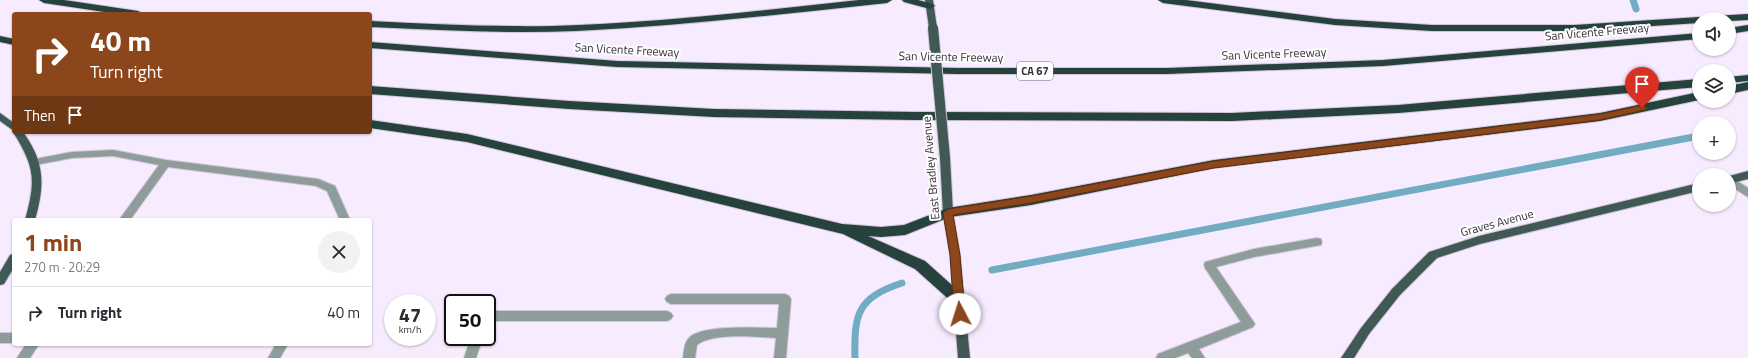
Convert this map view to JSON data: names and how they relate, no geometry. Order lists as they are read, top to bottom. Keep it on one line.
{"streets":{"highway":["San Vicente Freeway","CA 67"],"main road":["East Bradley Avenue","Graves Avenue"]},"page":{"map_buttons":["+","−"],"turn":["40 m","Turn right"],"then":"Then","heading":["1 min","270 m · 20:29"],"list":[{"name":"Turn right","value":"40 m"}],"speed":"47 km/h","limit":"50"}}
